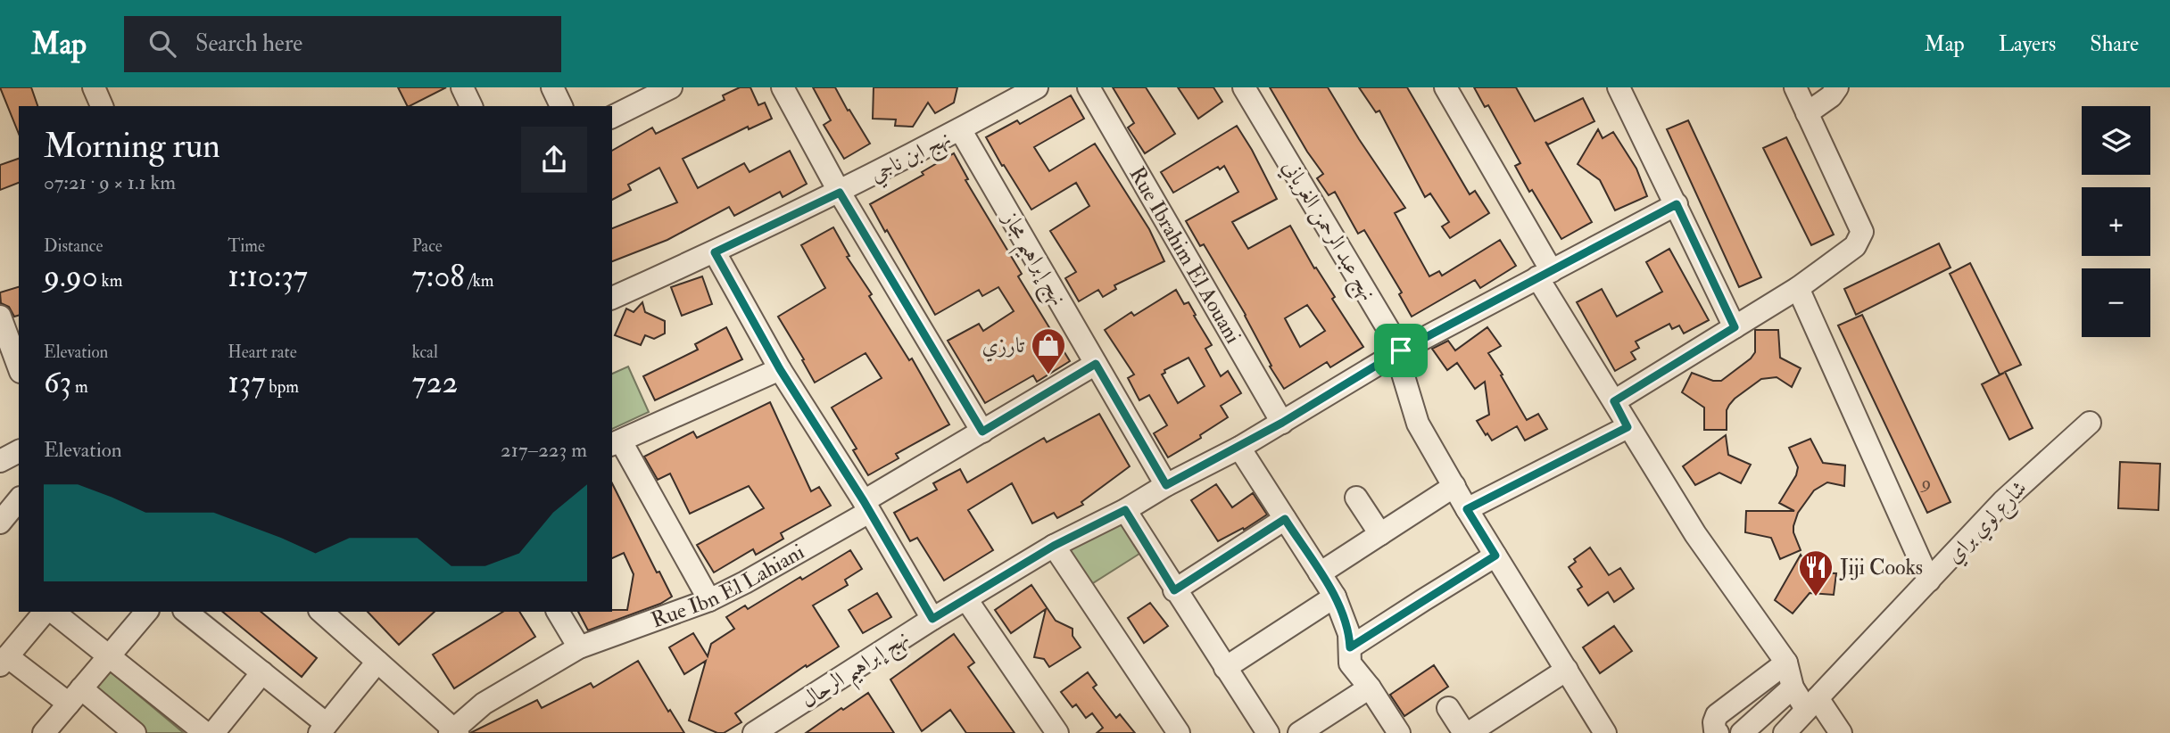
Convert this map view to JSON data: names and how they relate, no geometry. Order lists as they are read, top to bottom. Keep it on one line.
{"streets":{"street":["نهج ابن ناجي","نهج عبد الرحمن الغرياني","Rue Ibrahim El Aouani","نهج إبراهيم مجاز","شارع لوي براي","Rue Ibn El Lahiani","نهج إبراهيم الرحال"]},"crossings":[["نهج ابن ناجي","نهج إبراهيم مجاز"],["نهج عبد الرحمن الغرياني","نهج إبراهيم الرحال"],["Rue Ibrahim El Aouani","نهج إبراهيم الرحال"],["نهج إبراهيم مجاز","Rue Ibn El Lahiani"],["نهج إبراهيم مجاز","نهج إبراهيم الرحال"]],"places":{"shop":["تارزي"],"restaurant":["Jiji Cooks"]},"house_numbers":["9"],"page":{"header":"Map","search":"Search here","nav":["Map","Layers","Share"],"map_buttons":["+","−"],"heading":["Morning run","07:21 · 9 × 1.1 km"],"stats":[["Distance","9.90 km"],["Time","1:10:37"],["Pace","7:08 /km"],["Elevation","63 m"],["Heart rate","137 bpm"],["kcal","722"]],"chart":["Elevation","217–223 m"]}}
